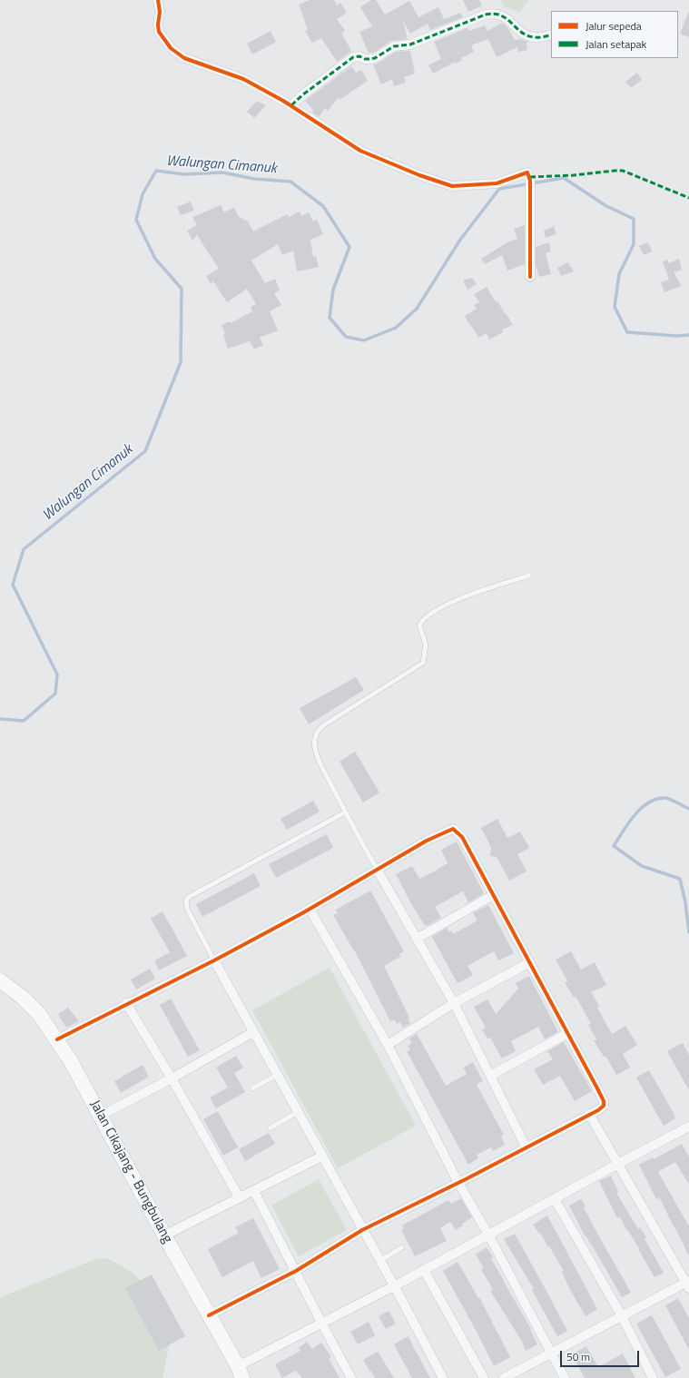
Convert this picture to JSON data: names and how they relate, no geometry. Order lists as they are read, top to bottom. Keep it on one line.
{"streets":{"main road":["Jalan Cikajang - Bungbulang"]},"water":["Walungan Cimanuk"],"legend":["Jalur sepeda","Jalan setapak"],"scale_bar":"50 m"}
